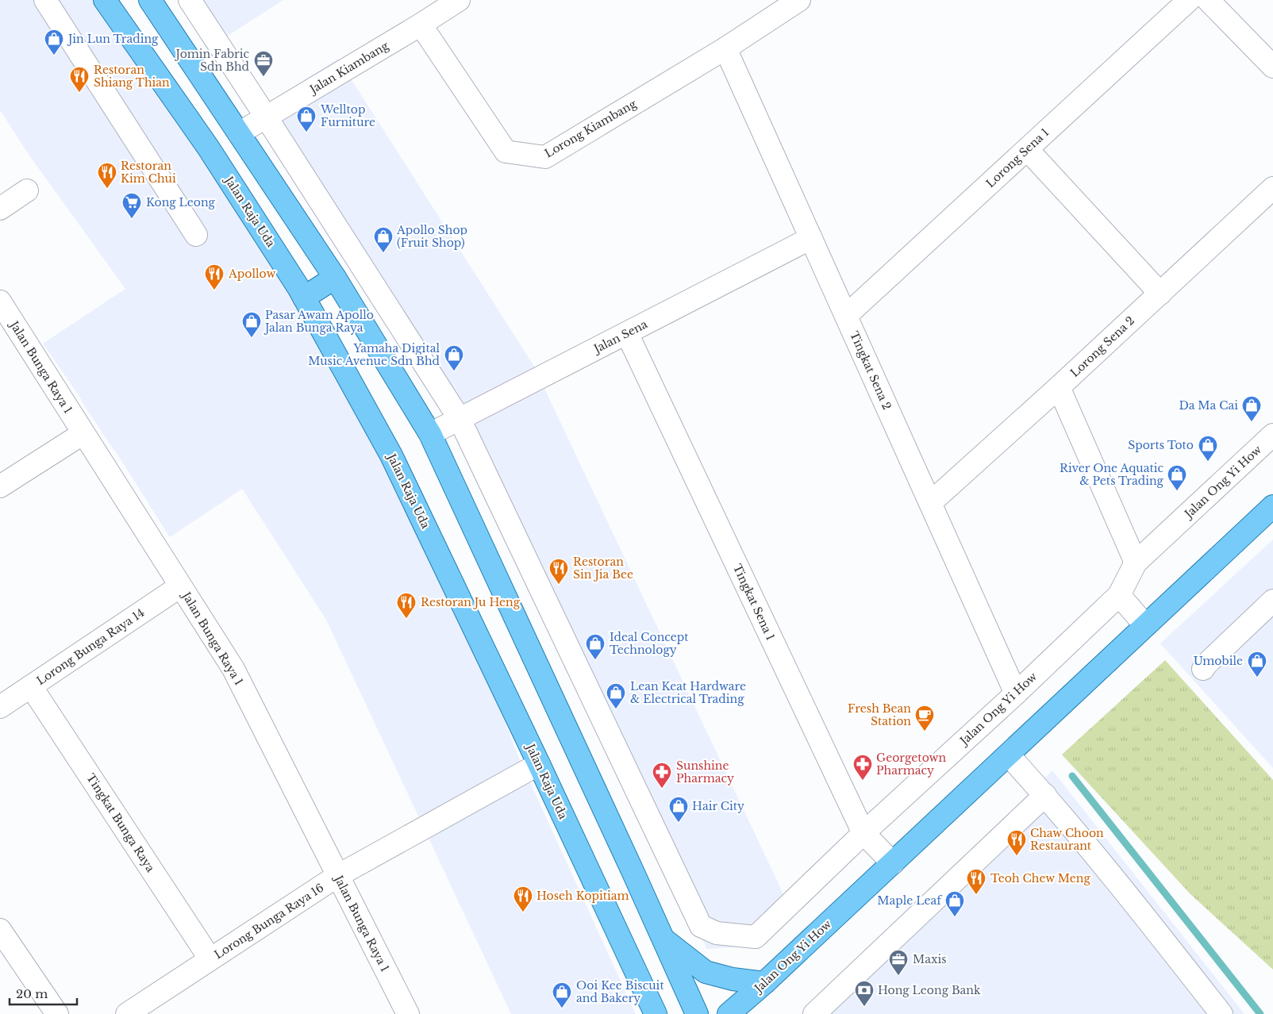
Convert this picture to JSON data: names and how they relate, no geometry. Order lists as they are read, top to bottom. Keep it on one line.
{"streets":{"main road":["Jalan Raja Uda","Jalan Ong Yi How"],"street":["Jalan Kiambang","Lorong Kiambang","Lorong Sena 1","Jalan Sena","Lorong Sena 2","Jalan Bunga Raya 1","Tingkat Sena 2","Tingkat Sena 1","Lorong Bunga Raya 14","Tingkat Bunga Raya","Lorong Bunga Raya 16"]},"crossings":[["Jalan Kiambang","Lorong Kiambang"],["Lorong Kiambang","Tingkat Sena 2"],["Lorong Sena 1","Tingkat Sena 2"],["Jalan Raja Uda","Lorong Bunga Raya 16"],["Jalan Sena","Tingkat Sena 2"],["Jalan Sena","Jalan Ong Yi How"],["Jalan Sena","Tingkat Sena 1"],["Lorong Sena 2","Tingkat Sena 2"],["Jalan Bunga Raya 1","Lorong Bunga Raya 14"],["Jalan Bunga Raya 1","Lorong Bunga Raya 16"],["Tingkat Sena 2","Jalan Ong Yi How"],["Jalan Ong Yi How","Tingkat Sena 1"],["Lorong Bunga Raya 14","Tingkat Bunga Raya"],["Tingkat Bunga Raya","Lorong Bunga Raya 16"]],"places":{"shop":["Jin Lun Trading","Welltop Furniture","Apollo Shop (Fruit Shop)","Pasar Awam Apollo Jalan Bunga Raya","Yamaha Digital Music Avenue Sdn Bhd","Da Ma Cai","Sports Toto","River One Aquatic & Pets Trading","Ideal Concept Technology","Umobile","Lean Keat Hardware & Electrical Trading","Hair City","Maple Leaf","Ooi Kee Biscuit and Bakery"],"office":["Jomin Fabric Sdn Bhd","Maxis"],"restaurant":["Restoran Shiang Thian","Restoran Kim Chui","Apollow","Restoran Sin Jia Bee","Restoran Ju Heng","Chaw Choon Restaurant","Teoh Chew Meng","Hoseh Kopitiam"],"supermarket":["Kong Leong"],"cafe":["Fresh Bean Station"],"pharmacy":["Georgetown Pharmacy","Sunshine Pharmacy"],"bank":["Hong Leong Bank"]},"scale_bar":"20 m"}
